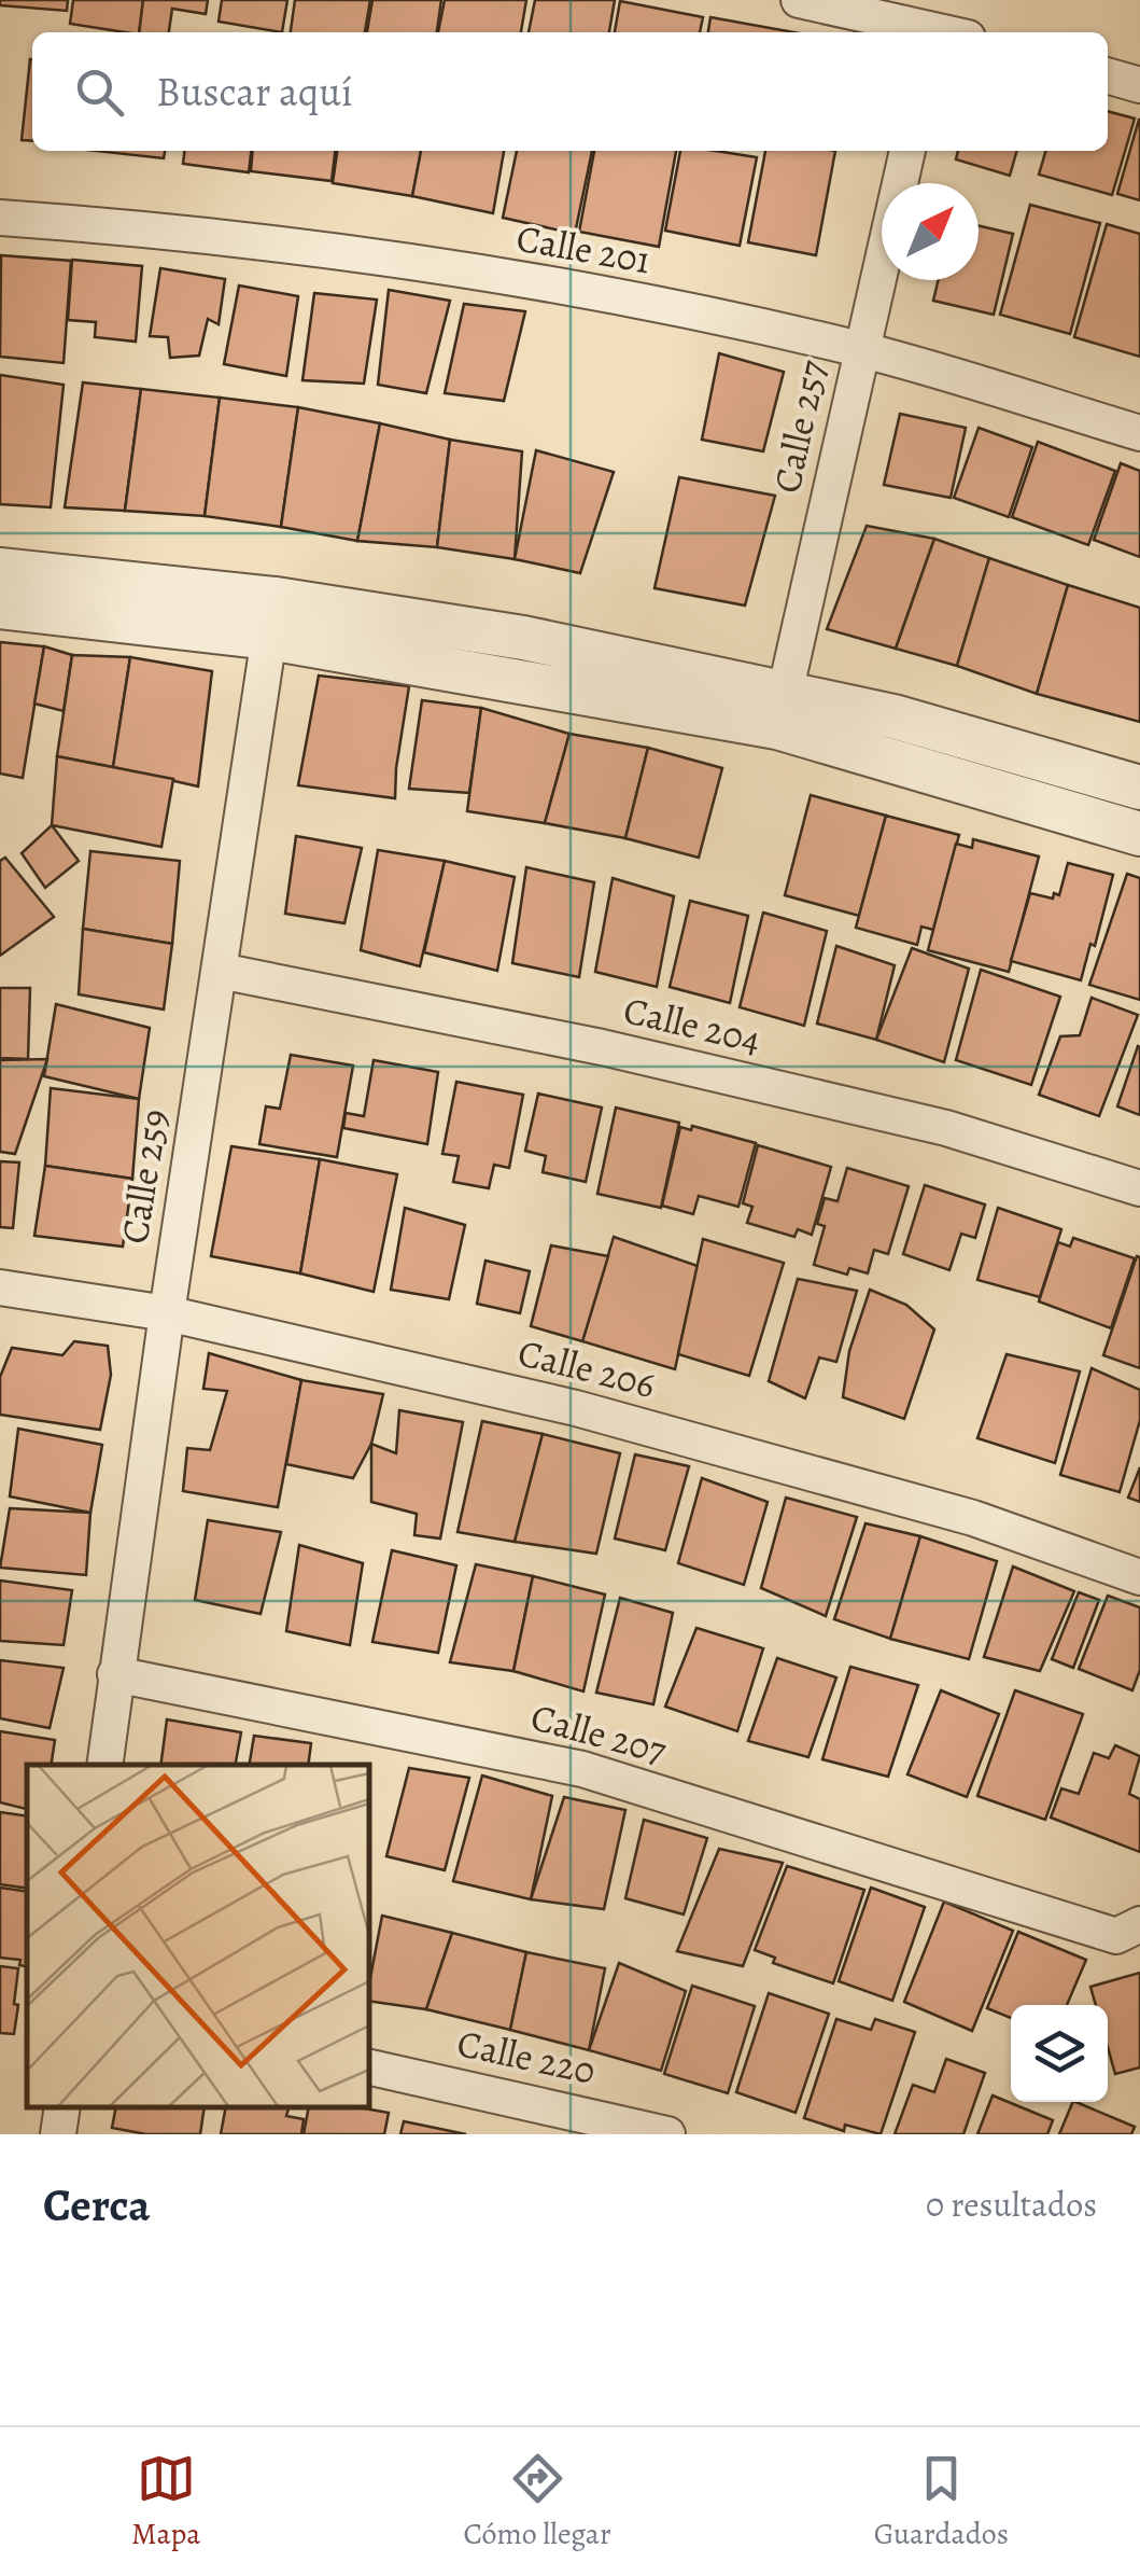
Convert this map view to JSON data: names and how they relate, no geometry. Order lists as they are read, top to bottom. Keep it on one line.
{"streets":{"street":["Calle 201","Calle 257","Calle 204","Calle 259","Calle 206","Calle 207","Calle 220"]},"crossings":[["Calle 201","Calle 257"],["Calle 204","Calle 259"],["Calle 259","Calle 206"],["Calle 259","Calle 207"]],"north":"top right","page":{"search":"Buscar aquí","heading":["Cerca","0 resultados"],"nav":["Mapa","Cómo llegar","Guardados"]}}
